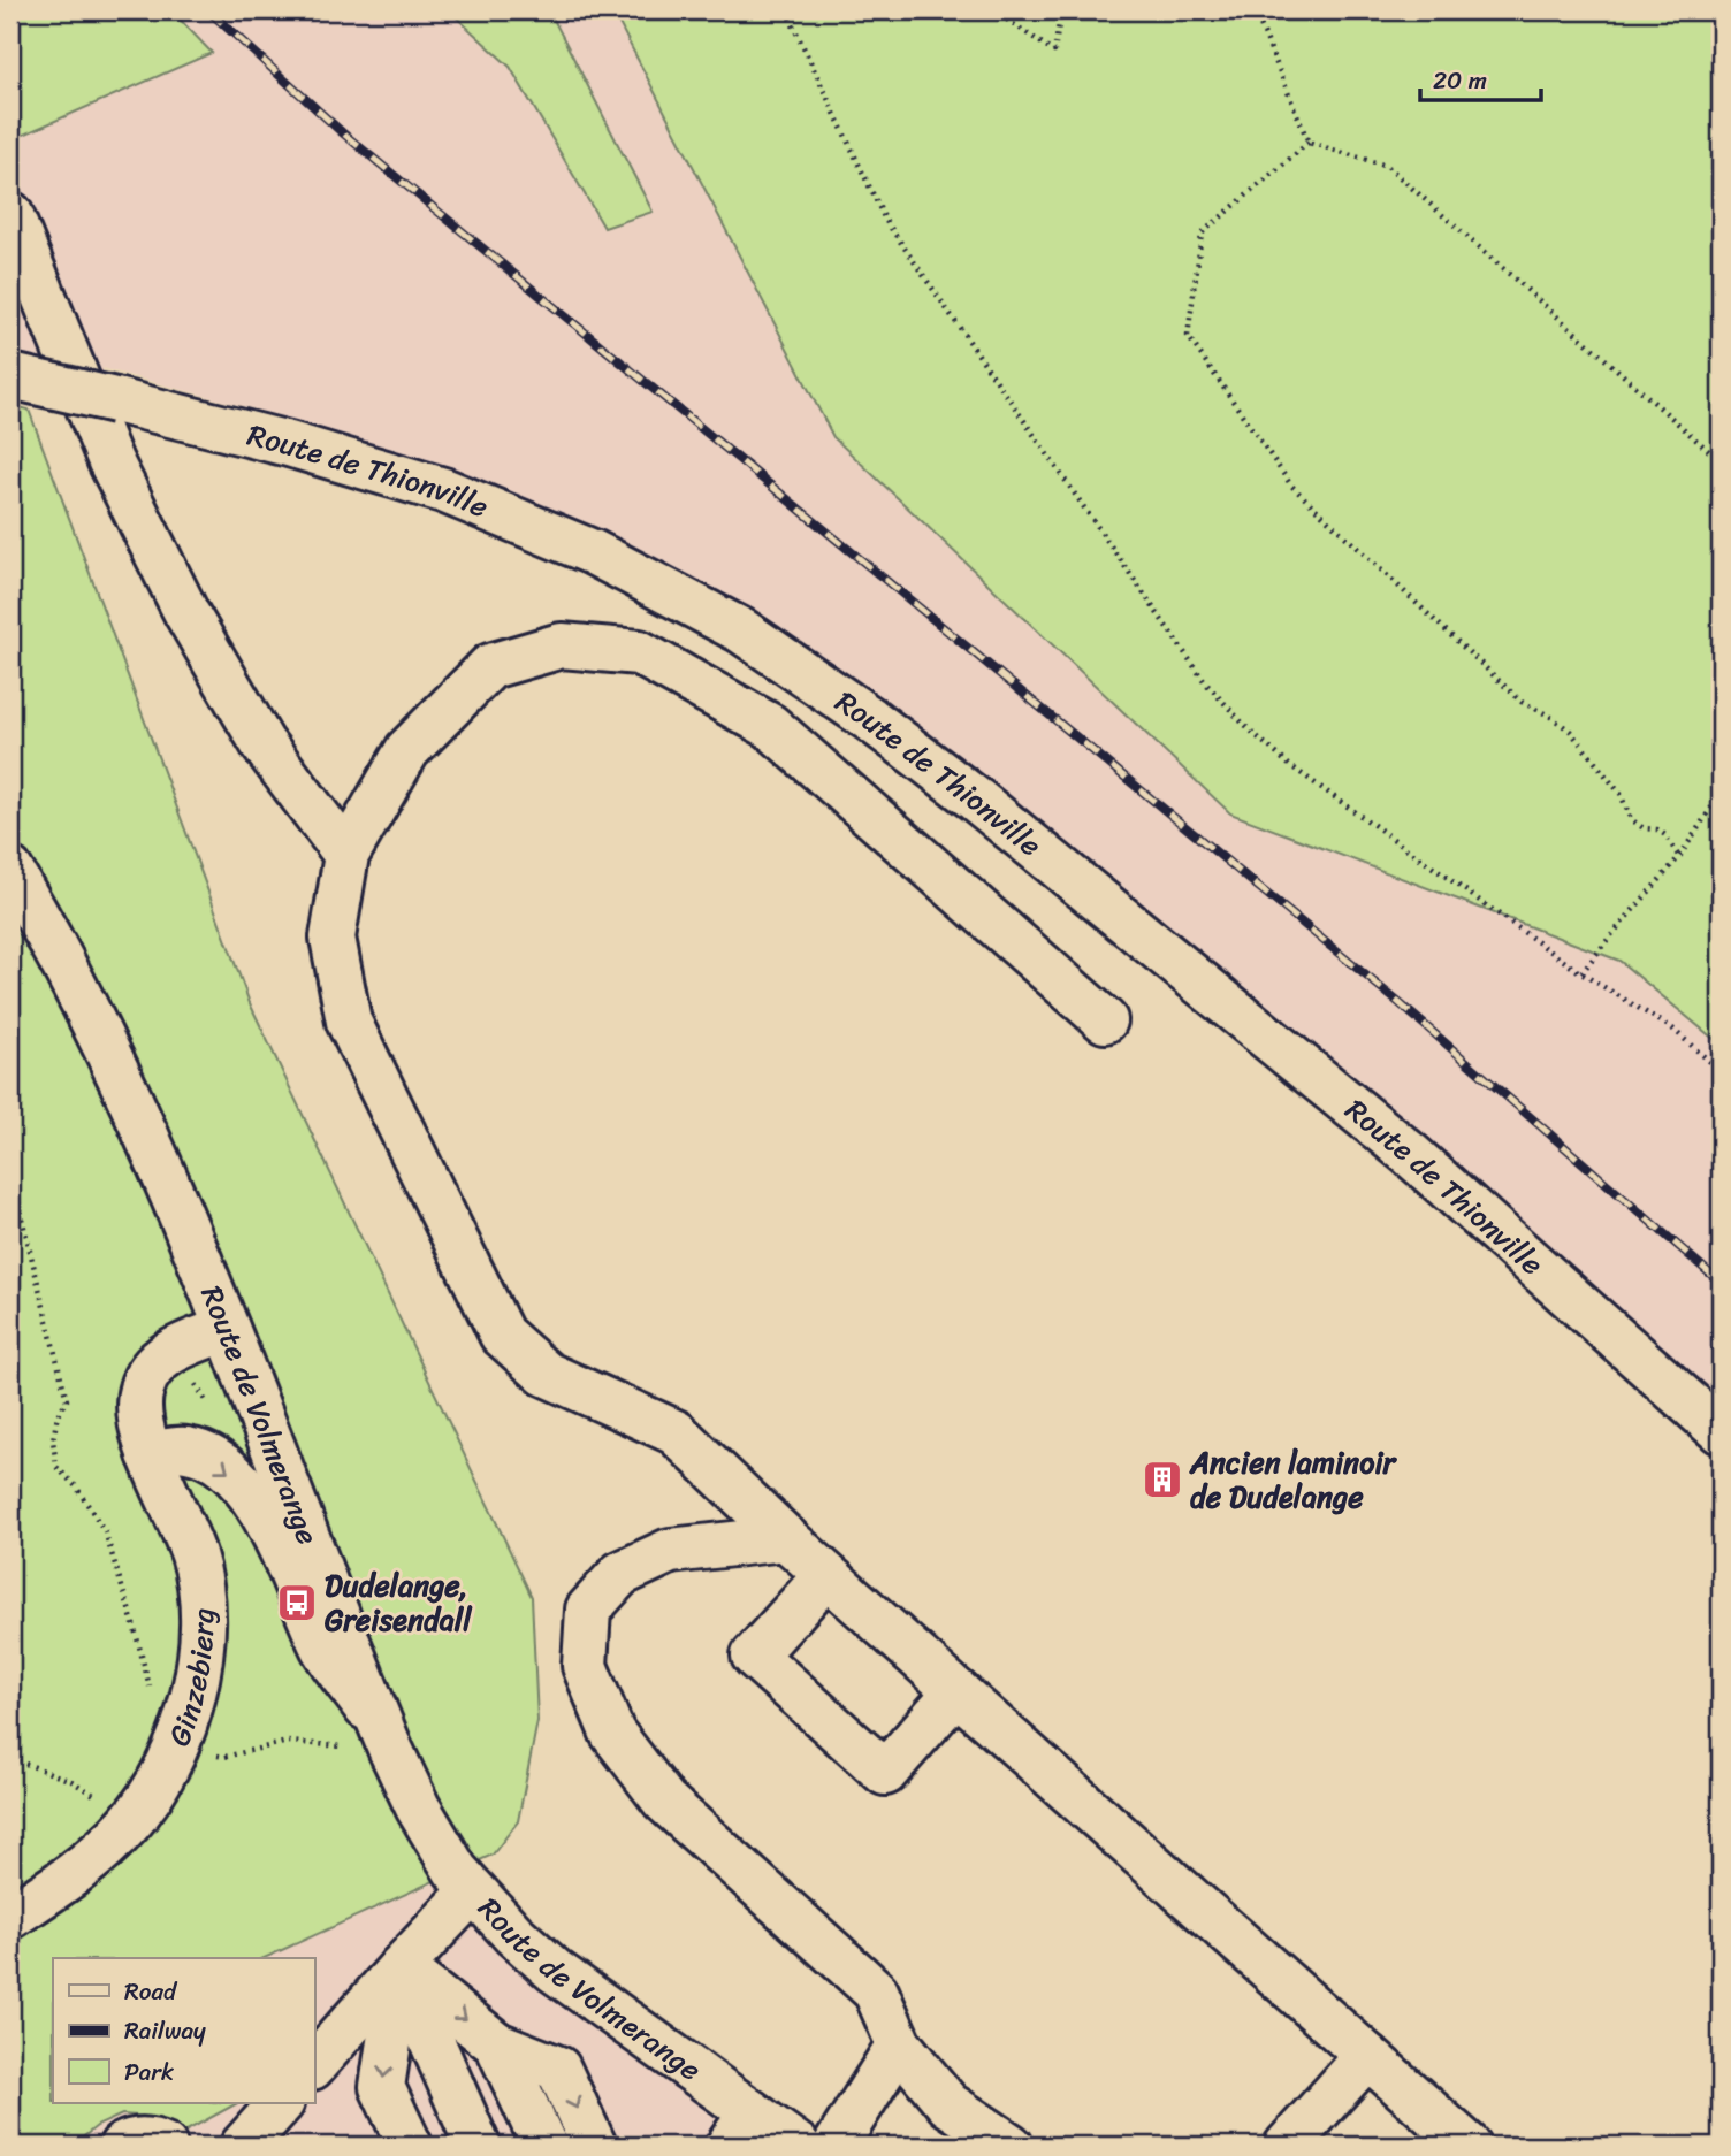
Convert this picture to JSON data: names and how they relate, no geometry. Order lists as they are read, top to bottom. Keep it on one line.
{"streets":{"main road":["Route de Thionville","Route de Volmerange","Ginzebierg"]},"crossings":[["Route de Volmerange","Ginzebierg"]],"places":{"building":["Ancien laminoir de Dudelange"],"bus stop":["Dudelange, Greisendall"]},"legend":["Road","Railway","Park"],"scale_bar":"20 m"}
